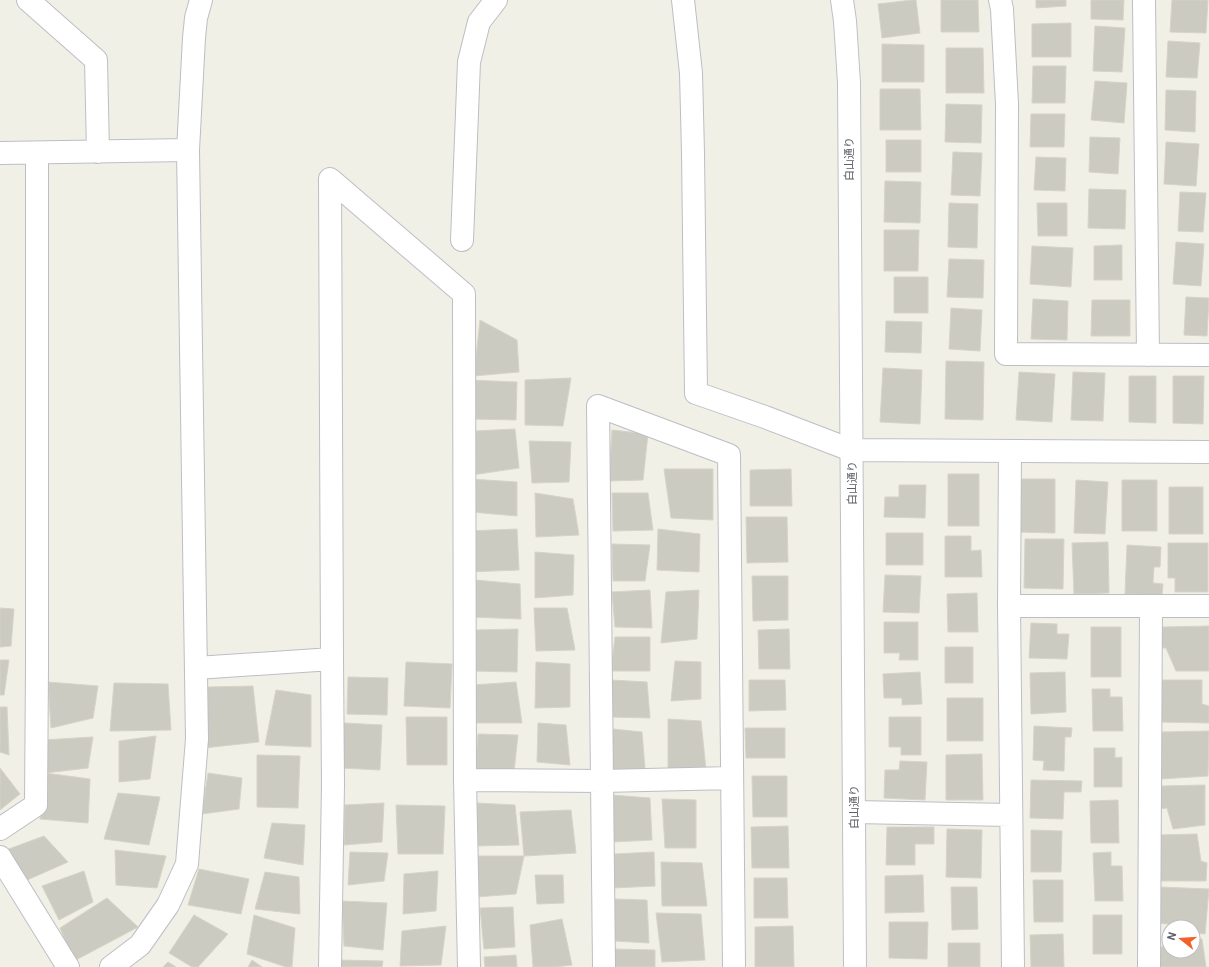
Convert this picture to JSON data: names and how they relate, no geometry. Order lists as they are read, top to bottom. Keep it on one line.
{"streets":{"street":["白山通り"]},"north":"left"}
